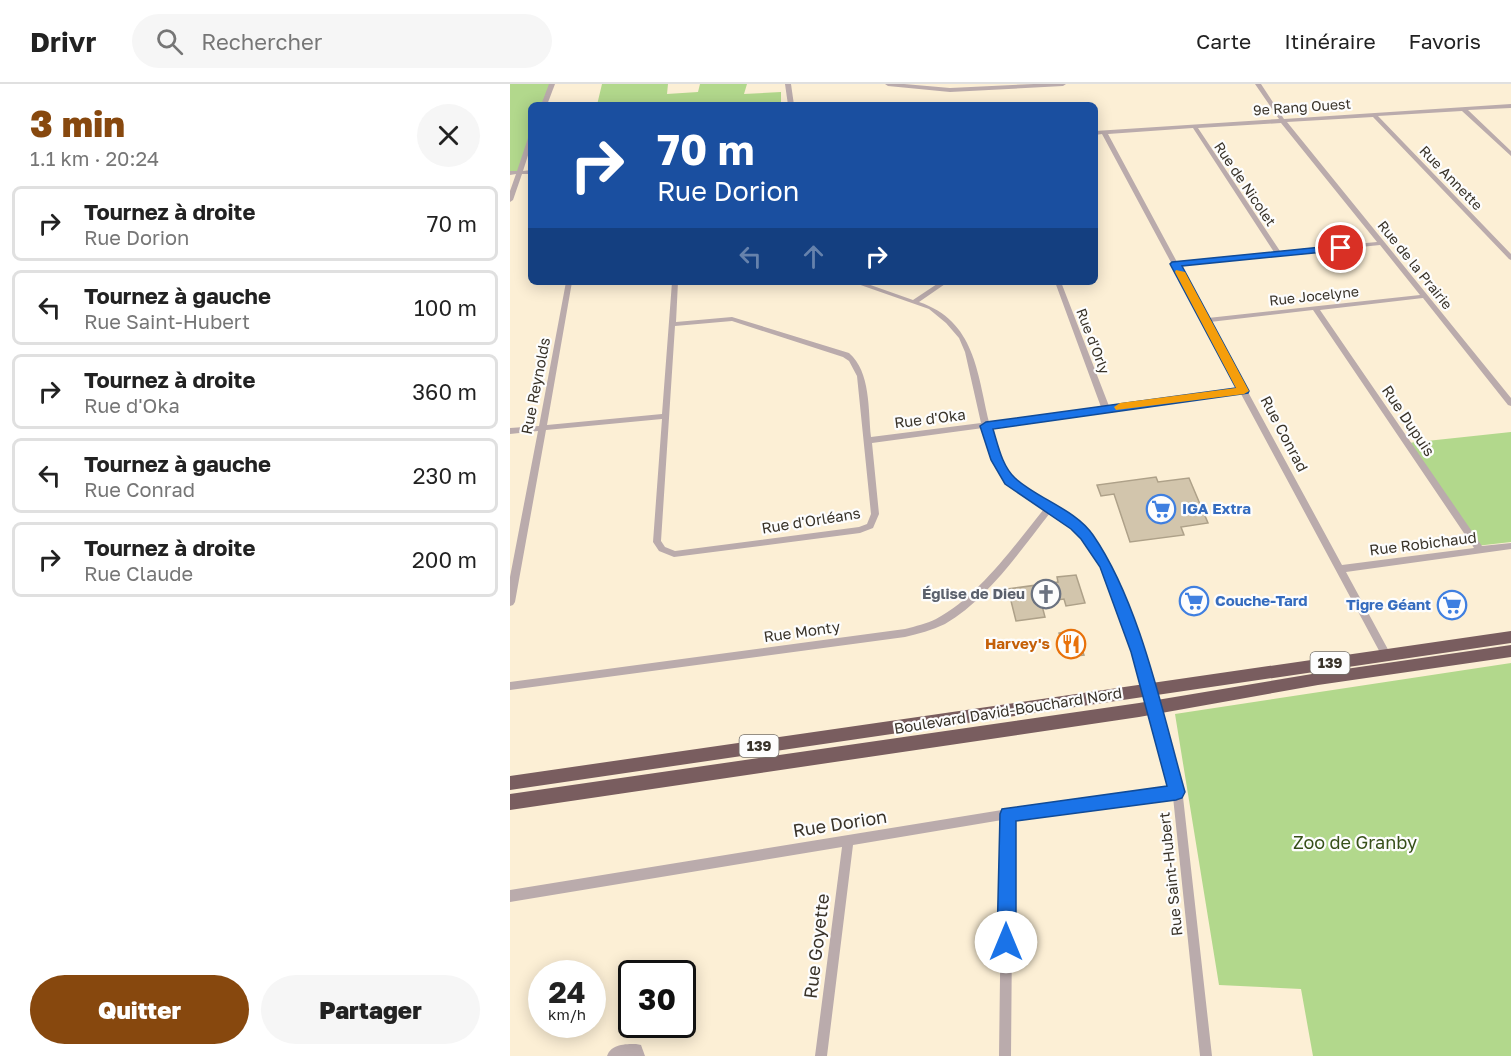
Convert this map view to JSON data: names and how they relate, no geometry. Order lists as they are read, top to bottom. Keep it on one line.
{"streets":{"highway":["139","Boulevard David-Bouchard Nord"],"street":["9e Rang Ouest","Rue Annette","Rue de Nicolet","Rue de la Prairie","Rue Jocelyne","Rue d'Orly","Rue Reynolds","Rue d'Oka","Rue Dupuis","Rue Conrad","Rue d'Orléans","Rue Robichaud","Rue Monty","Rue Dorion","Rue Saint-Hubert","Rue Goyette"]},"crossings":[["9e Rang Ouest","Rue Annette"],["9e Rang Ouest","Rue de Nicolet"],["9e Rang Ouest","Rue de la Prairie"],["9e Rang Ouest","Rue Conrad"],["Rue de la Prairie","Rue Jocelyne"],["Rue Jocelyne","Rue Dupuis"],["Rue Jocelyne","Rue Conrad"],["Rue d'Orly","Rue d'Oka"],["Rue d'Oka","Rue Conrad"],["Rue d'Oka","Rue d'Orléans"],["Rue d'Oka","Rue Saint-Hubert"],["Rue Dupuis","Rue Robichaud"],["Rue Conrad","Rue Robichaud"],["Rue Conrad","Boulevard David-Bouchard Nord"],["Rue Monty","Rue Saint-Hubert"],["Boulevard David-Bouchard Nord","Rue Saint-Hubert"],["Rue Dorion","Rue Saint-Hubert"],["Rue Dorion","Rue Goyette"]],"parks":["Zoo de Granby"],"places":{"supermarket":["IGA Extra","Couche-Tard","Tigre Géant"],"church":["Église de Dieu"],"restaurant":["Harvey's"]},"page":{"header":"Drivr","search":"Rechercher","nav":["Carte","Itinéraire","Favoris"],"heading":["3 min","1.1 km · 20:24"],"turn":["70 m","Rue Dorion"],"list":[{"name":"Tournez à droite","note":"Rue Dorion","value":"70 m"},{"name":"Tournez à gauche","note":"Rue Saint-Hubert","value":"100 m"},{"name":"Tournez à droite","note":"Rue d'Oka","value":"360 m"},{"name":"Tournez à gauche","note":"Rue Conrad","value":"230 m"},{"name":"Tournez à droite","note":"Rue Claude","value":"200 m"}],"speed":"24 km/h","limit":"30","buttons":["Quitter","Partager"]}}
